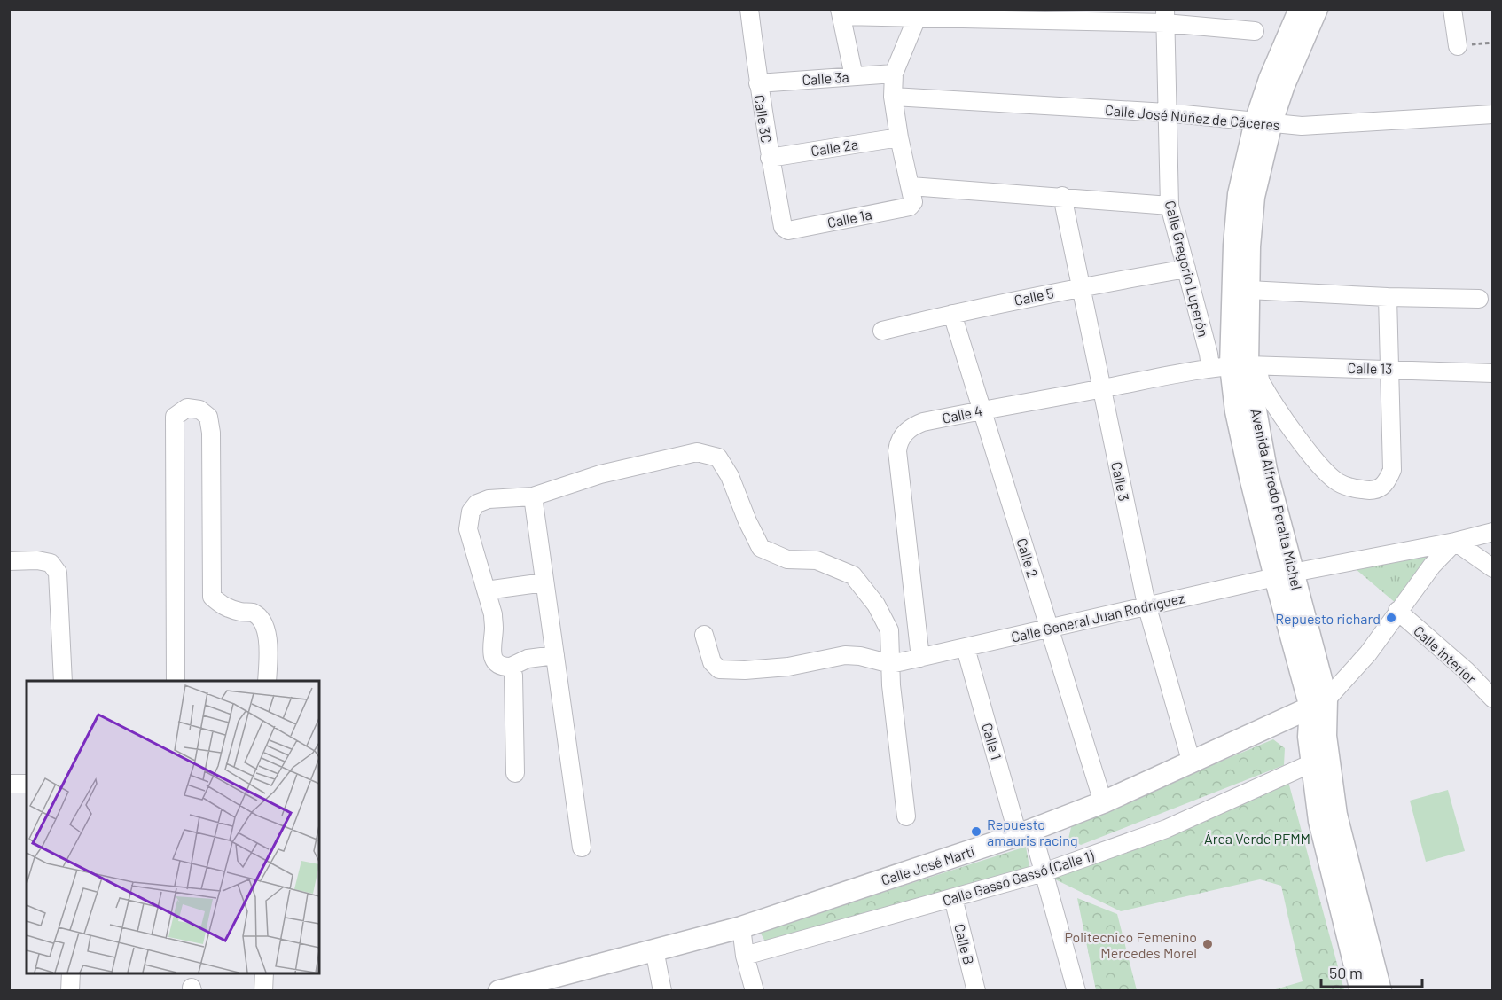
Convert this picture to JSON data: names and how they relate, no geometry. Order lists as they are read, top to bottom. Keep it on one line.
{"streets":{"main road":["Avenida Alfredo Peralta Michel","Calle José Martí"],"street":["Calle 3a","Calle José Núñez de Cáceres","Calle 3C","Calle 2a","Calle 1a","Calle Gregorio Luperón","Calle 5","Calle 13","Calle 4","Calle 3","Calle 2","Calle General Juan Rodríguez","Calle Interior","Calle 1","Calle Gassó Gassó (Calle 1)","Calle B"]},"crossings":[["Calle 3a","Calle 3C"],["Calle José Núñez de Cáceres","Calle Gregorio Luperón"],["Calle José Núñez de Cáceres","Avenida Alfredo Peralta Michel"],["Calle 3C","Calle 2a"],["Calle 3C","Calle 1a"],["Calle Gregorio Luperón","Calle 5"],["Calle Gregorio Luperón","Calle 13"],["Calle Gregorio Luperón","Calle 4"],["Calle Gregorio Luperón","Avenida Alfredo Peralta Michel"],["Calle 5","Calle 3"],["Calle 5","Calle 2"],["Calle 13","Calle 4"],["Calle 13","Avenida Alfredo Peralta Michel"],["Calle 4","Calle 3"],["Calle 4","Avenida Alfredo Peralta Michel"],["Calle 4","Calle 2"],["Calle 4","Calle General Juan Rodríguez"],["Calle 3","Calle General Juan Rodríguez"],["Calle 3","Calle José Martí"],["Avenida Alfredo Peralta Michel","Calle General Juan Rodríguez"],["Avenida Alfredo Peralta Michel","Calle José Martí"],["Avenida Alfredo Peralta Michel","Calle Gassó Gassó (Calle 1)"],["Calle 2","Calle General Juan Rodríguez"],["Calle 2","Calle José Martí"],["Calle General Juan Rodríguez","Calle 1"],["Calle General Juan Rodríguez","Calle José Martí"],["Calle Interior","Calle José Martí"],["Calle 1","Calle José Martí"],["Calle 1","Calle Gassó Gassó (Calle 1)"],["Calle Gassó Gassó (Calle 1)","Calle B"]],"parks":["Área Verde PFMM"],"places":["Repuesto richard","Repuesto amauris racing","Politecnico Femenino Mercedes Morel"],"scale_bar":"50 m"}
